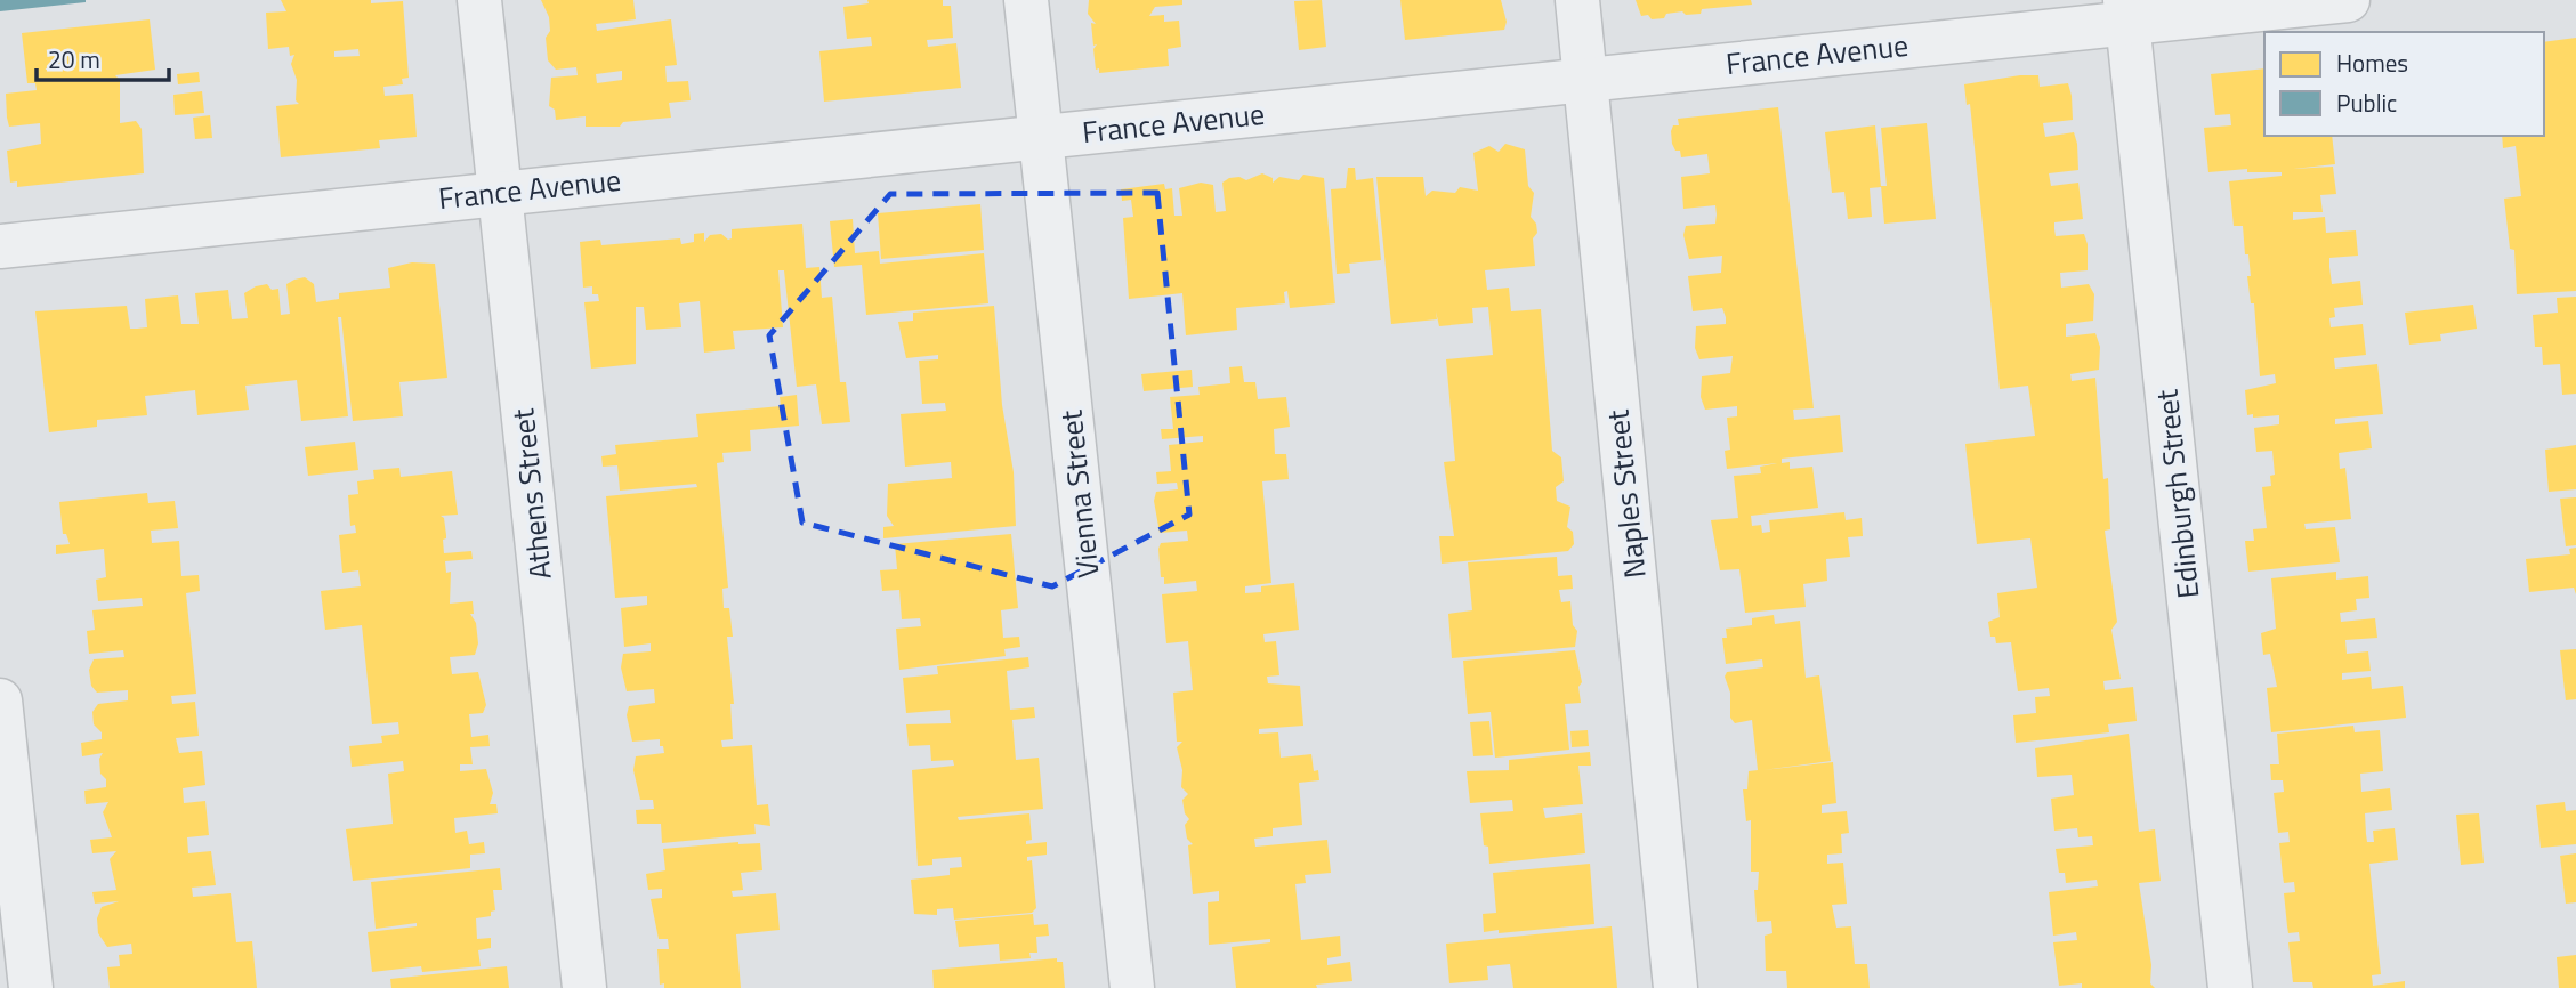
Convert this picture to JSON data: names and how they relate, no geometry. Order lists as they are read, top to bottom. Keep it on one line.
{"streets":{"street":["France Avenue","Athens Street","Vienna Street","Naples Street","Edinburgh Street"]},"crossings":[["France Avenue","Athens Street"],["France Avenue","Vienna Street"],["France Avenue","Naples Street"],["France Avenue","Edinburgh Street"]],"legend":["Homes","Public"],"scale_bar":"20 m"}
